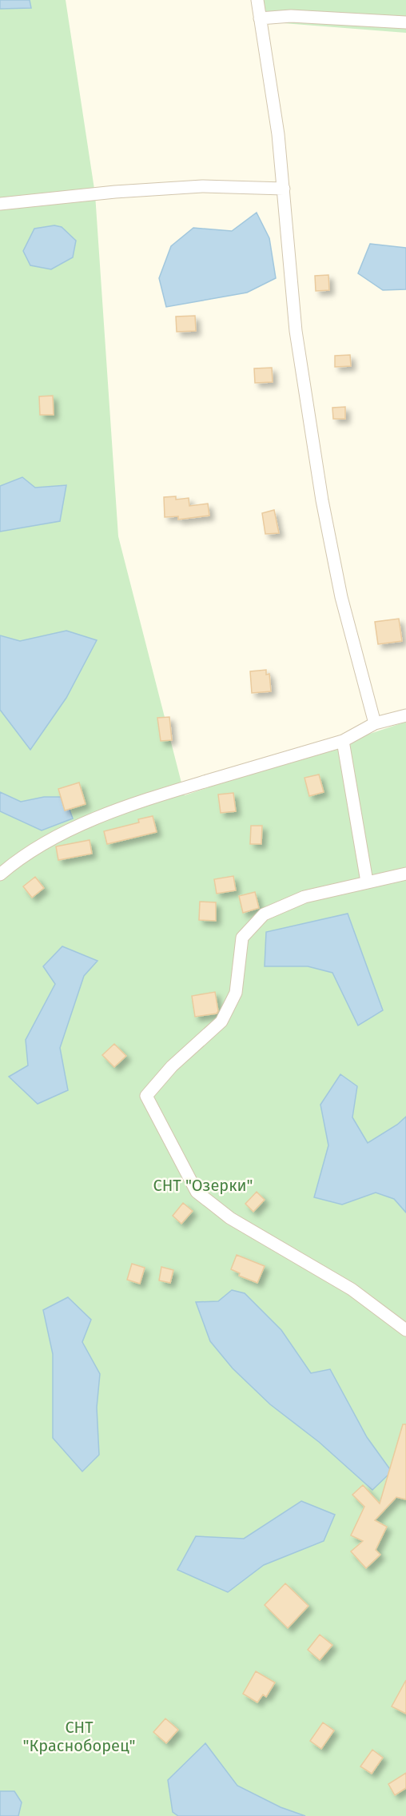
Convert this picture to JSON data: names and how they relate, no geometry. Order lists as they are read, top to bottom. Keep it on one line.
{"parks":["СНТ \"Озерки\"","СНТ \"Красноборец\""]}
